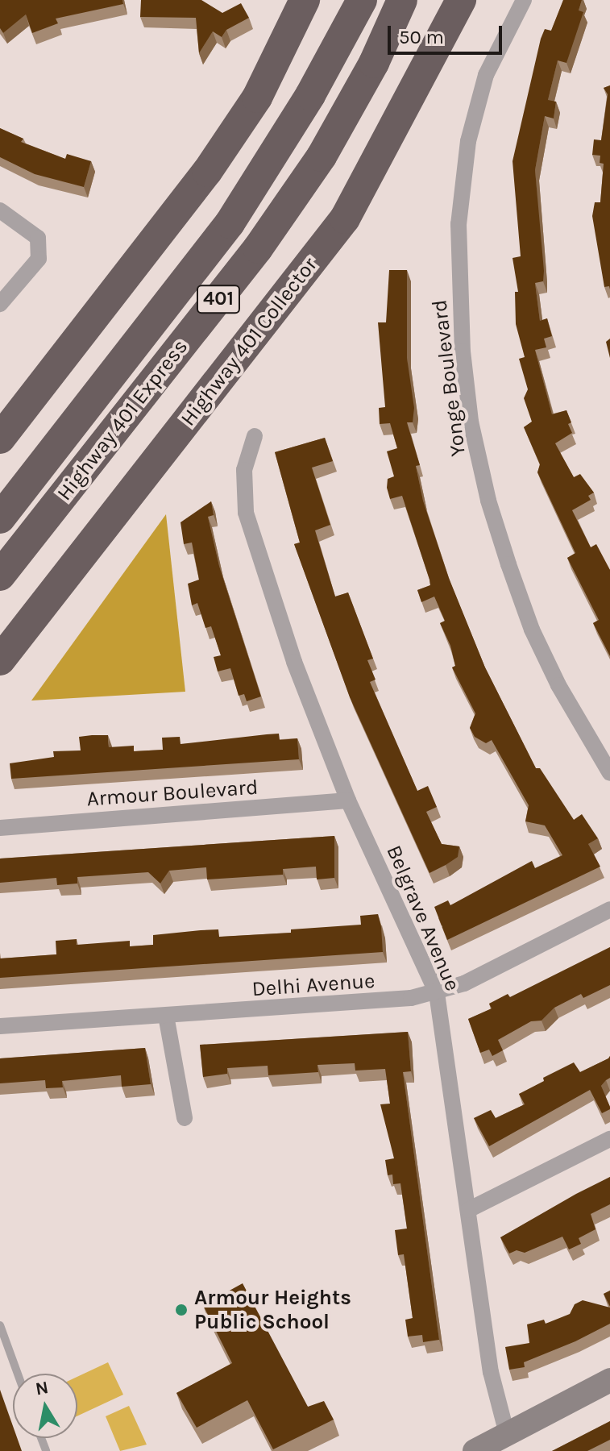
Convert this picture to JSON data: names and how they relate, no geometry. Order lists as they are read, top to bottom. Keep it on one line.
{"streets":{"highway":["401","Highway 401 Collector","Highway 401 Express"],"street":["Yonge Boulevard","Armour Boulevard","Belgrave Avenue","Delhi Avenue"]},"crossings":[["Armour Boulevard","Belgrave Avenue"],["Belgrave Avenue","Delhi Avenue"]],"places":["Armour Heights Public School"],"scale_bar":"50 m","north":"top"}
